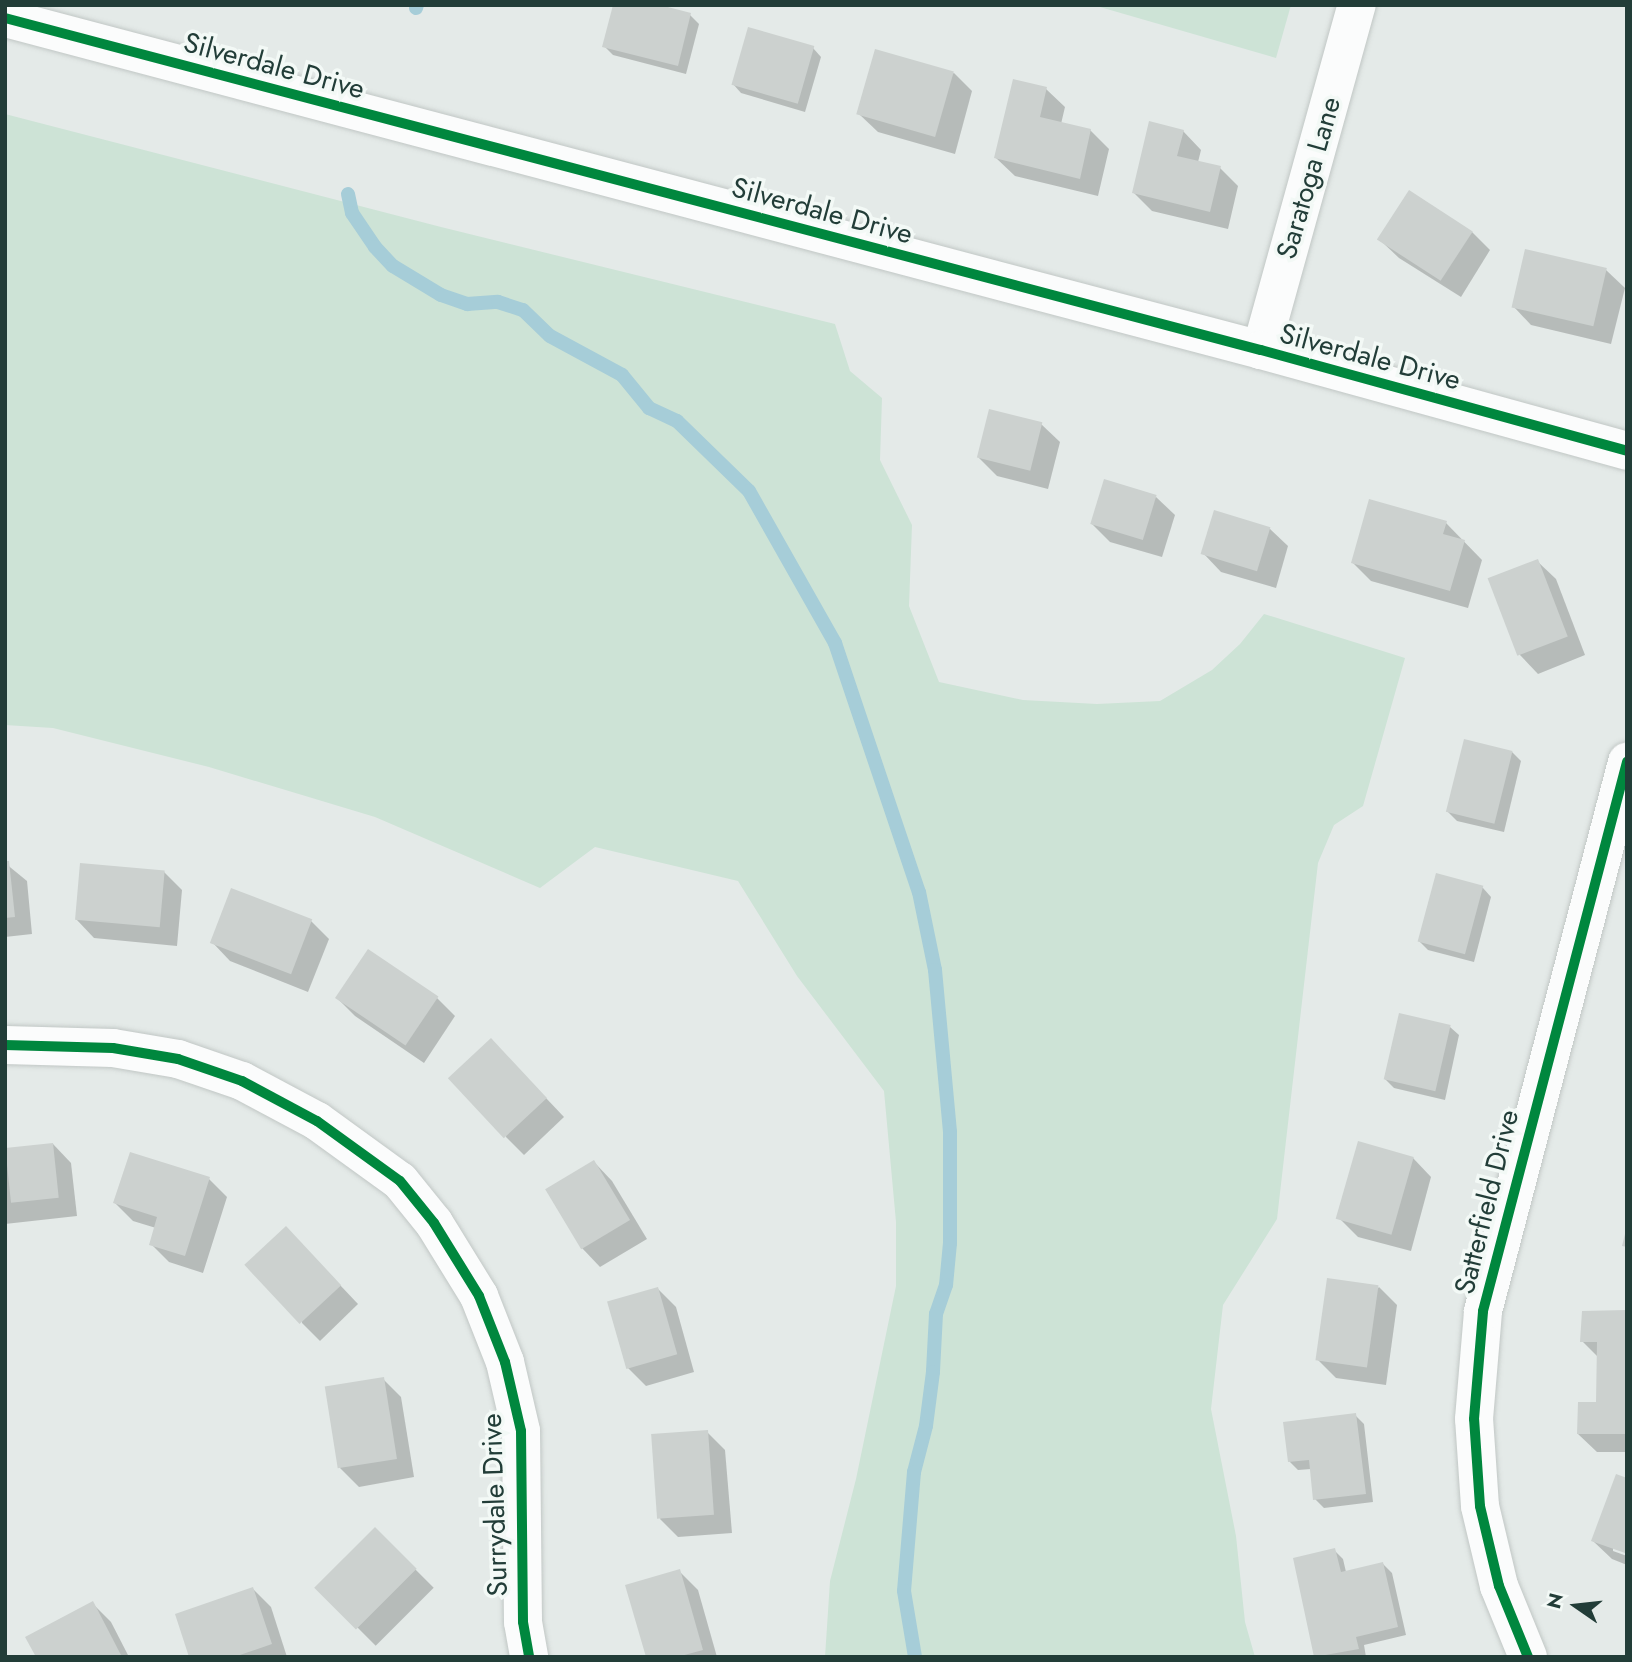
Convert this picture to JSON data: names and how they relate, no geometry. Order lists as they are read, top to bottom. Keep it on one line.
{"streets":{"street":["Silverdale Drive","Saratoga Lane","Satterfield Drive","Surrydale Drive"]},"crossings":[["Silverdale Drive","Saratoga Lane"]],"north":"left"}
